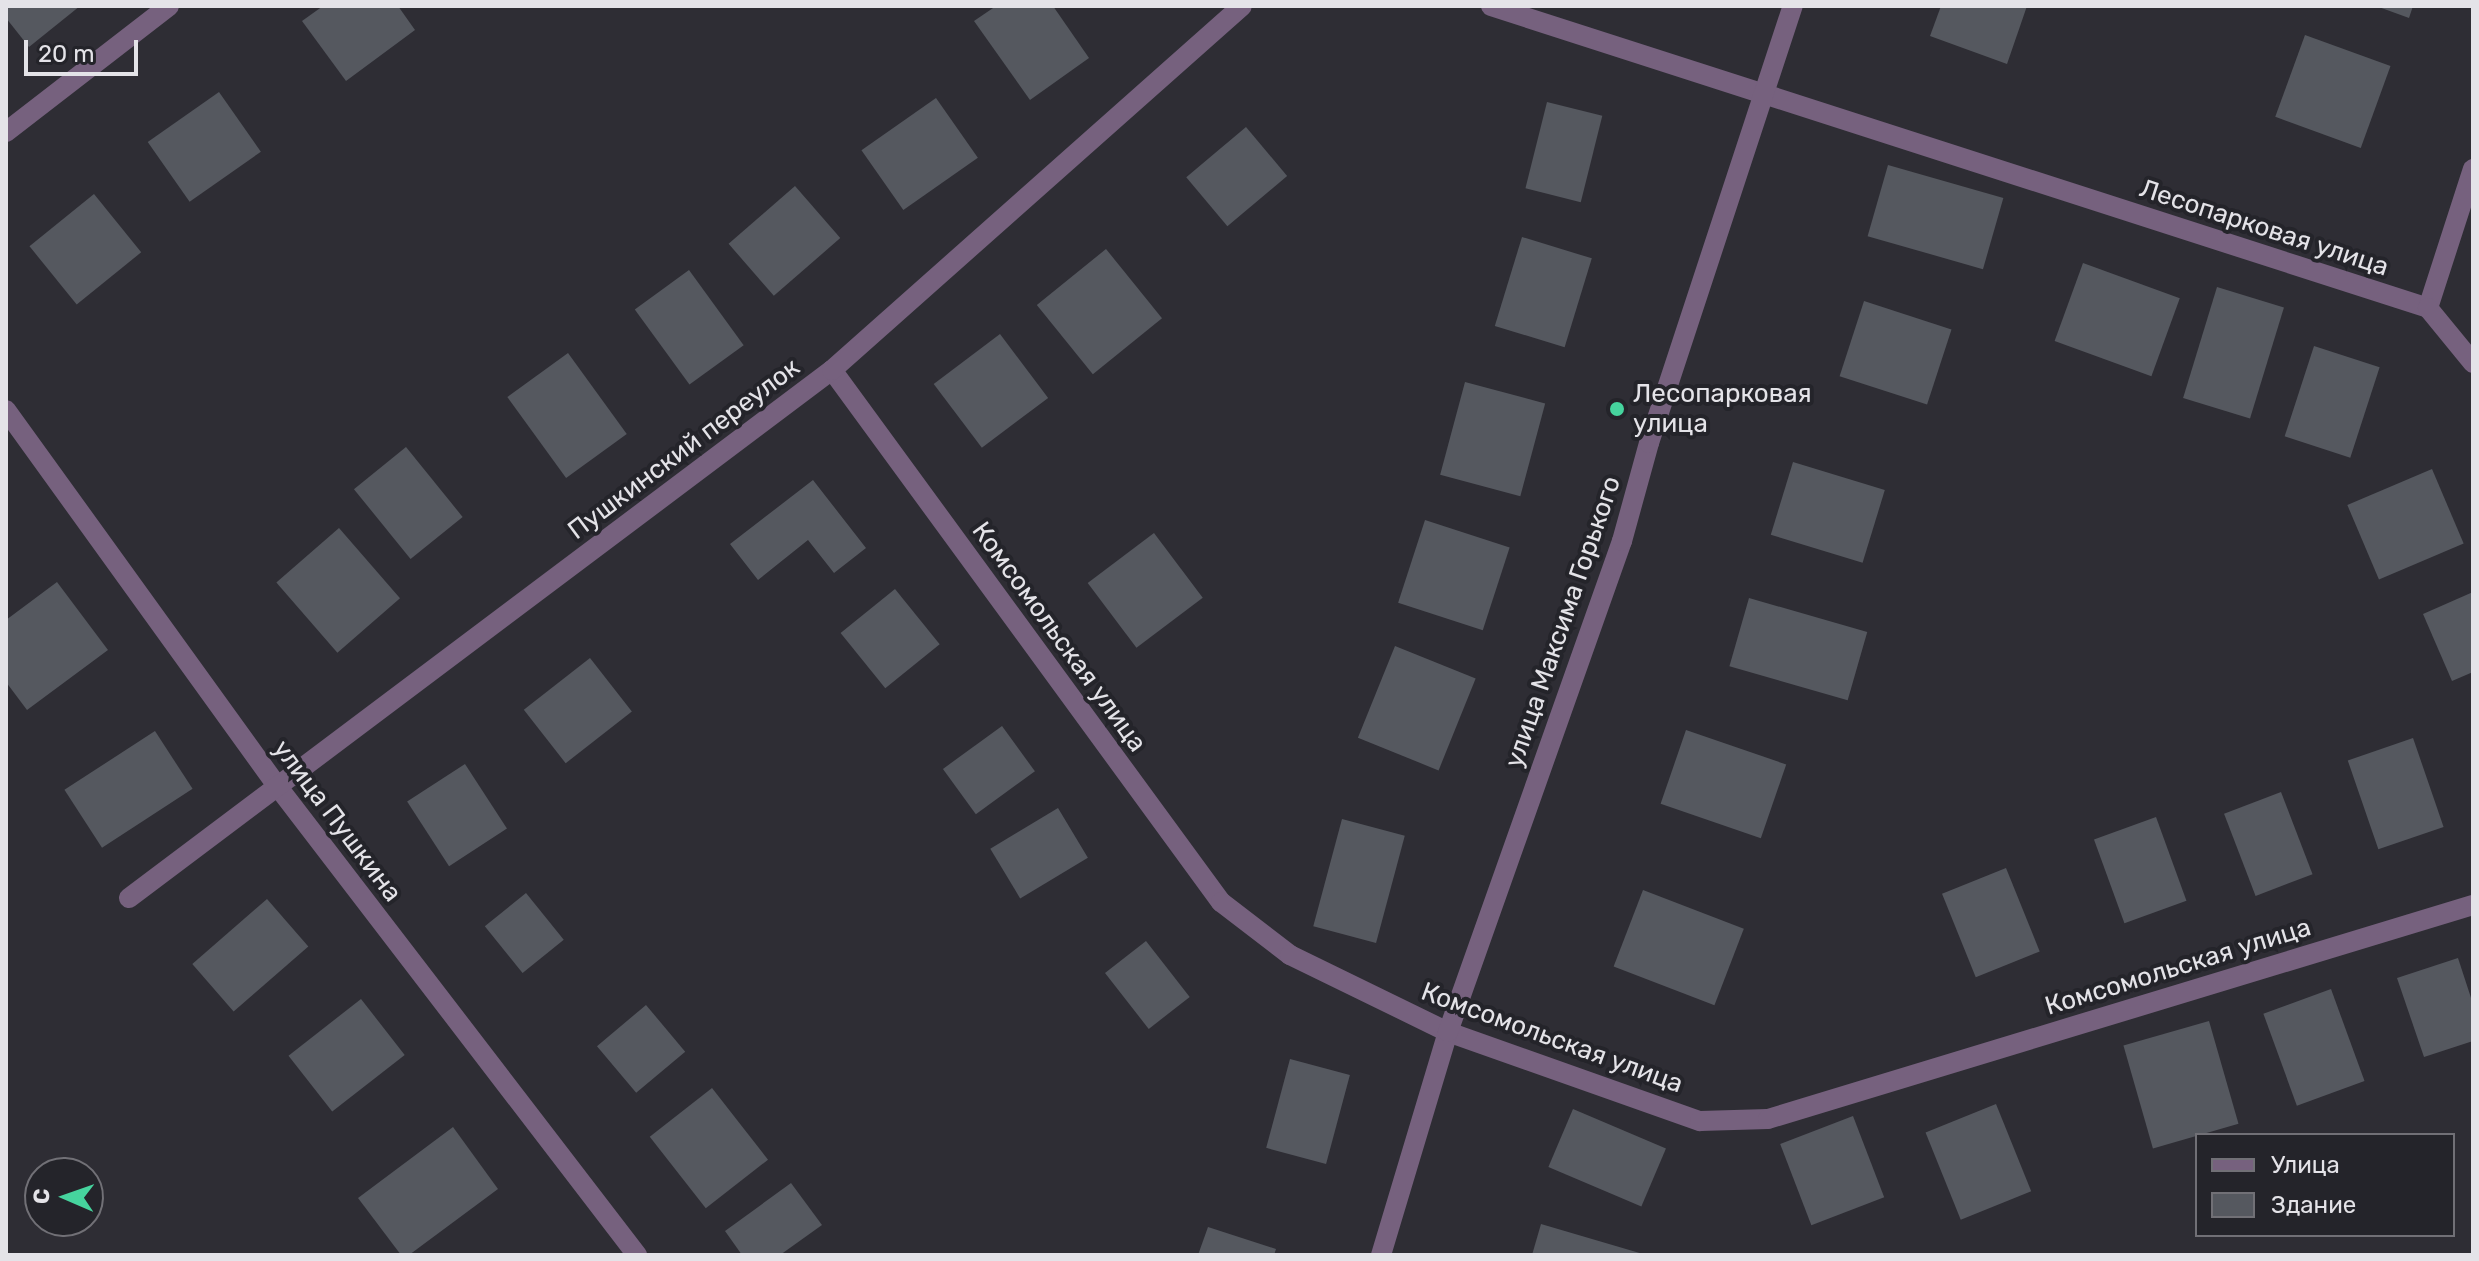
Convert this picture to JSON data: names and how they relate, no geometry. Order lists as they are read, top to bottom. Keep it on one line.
{"streets":{"street":["Лесопарковая улица","Пушкинский переулок","улица Максима Горького","Комсомольская улица","улица Пушкина"]},"crossings":[["Лесопарковая улица","улица Максима Горького"],["Пушкинский переулок","Комсомольская улица"],["Пушкинский переулок","улица Пушкина"],["улица Максима Горького","Комсомольская улица"]],"places":["Лесопарковая улица"],"legend":["Улица","Здание"],"scale_bar":"20 m","north":"left"}
